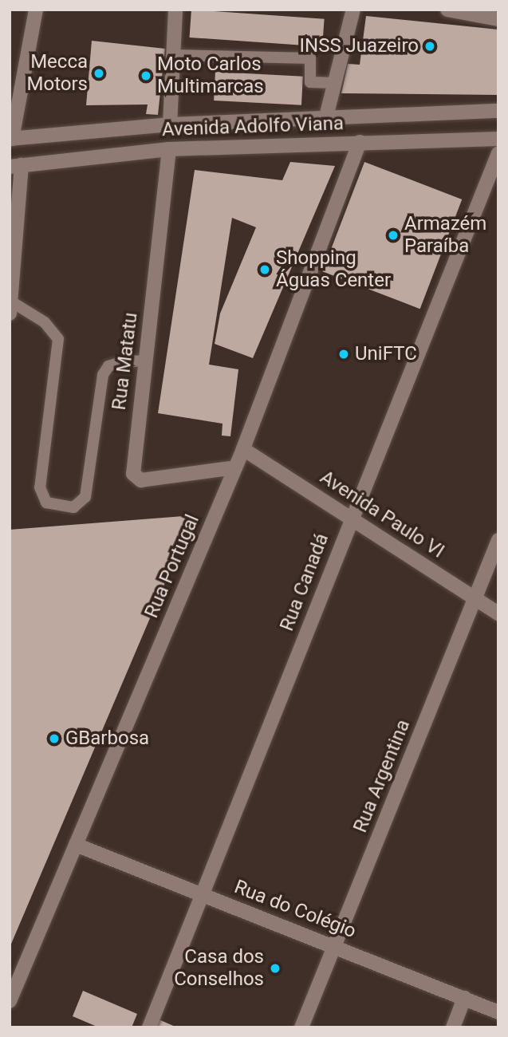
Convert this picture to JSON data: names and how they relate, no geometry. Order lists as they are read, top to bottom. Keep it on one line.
{"streets":{"street":["Avenida Adolfo Viana","Rua Matatu","Avenida Paulo VI","Rua Portugal","Rua Canadá","Rua Argentina","Rua do Colégio"]},"crossings":[["Avenida Adolfo Viana","Rua Matatu"],["Avenida Adolfo Viana","Rua Portugal"],["Rua Matatu","Rua Portugal"],["Avenida Paulo VI","Rua Portugal"],["Avenida Paulo VI","Rua Canadá"],["Avenida Paulo VI","Rua Argentina"],["Rua Portugal","Rua do Colégio"],["Rua Canadá","Rua do Colégio"],["Rua Argentina","Rua do Colégio"]],"places":["INSS Juazeiro","Mecca Motors","Moto Carlos Multimarcas","Armazém Paraíba","Shopping Águas Center","UniFTC","GBarbosa","Casa dos Conselhos"]}
